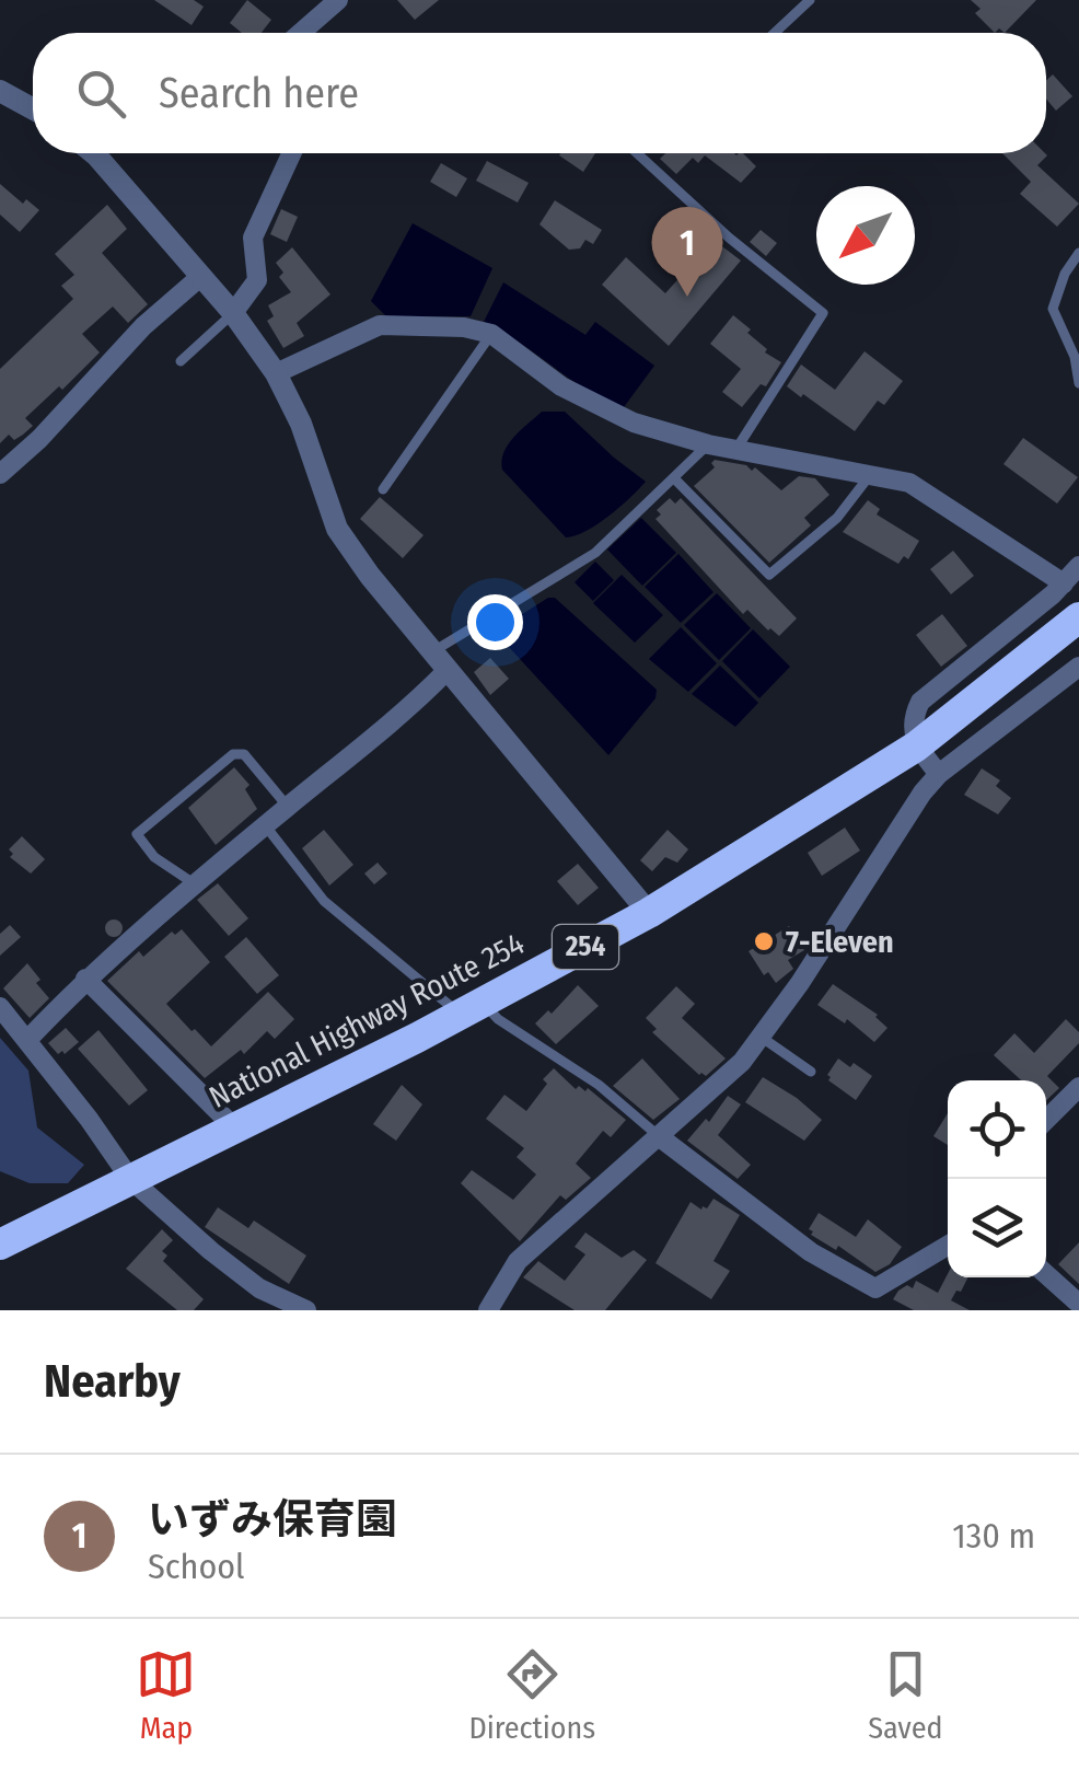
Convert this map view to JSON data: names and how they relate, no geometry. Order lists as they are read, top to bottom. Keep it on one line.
{"streets":{"highway":["254","National Highway Route 254"]},"places":["7-Eleven"],"north":"bottom left","page":{"search":"Search here","pins":"1","heading":"Nearby","list":[{"mark":"1","name":"いずみ保育園","note":"School","value":"130 m"}],"nav":["Map","Directions","Saved"]}}
